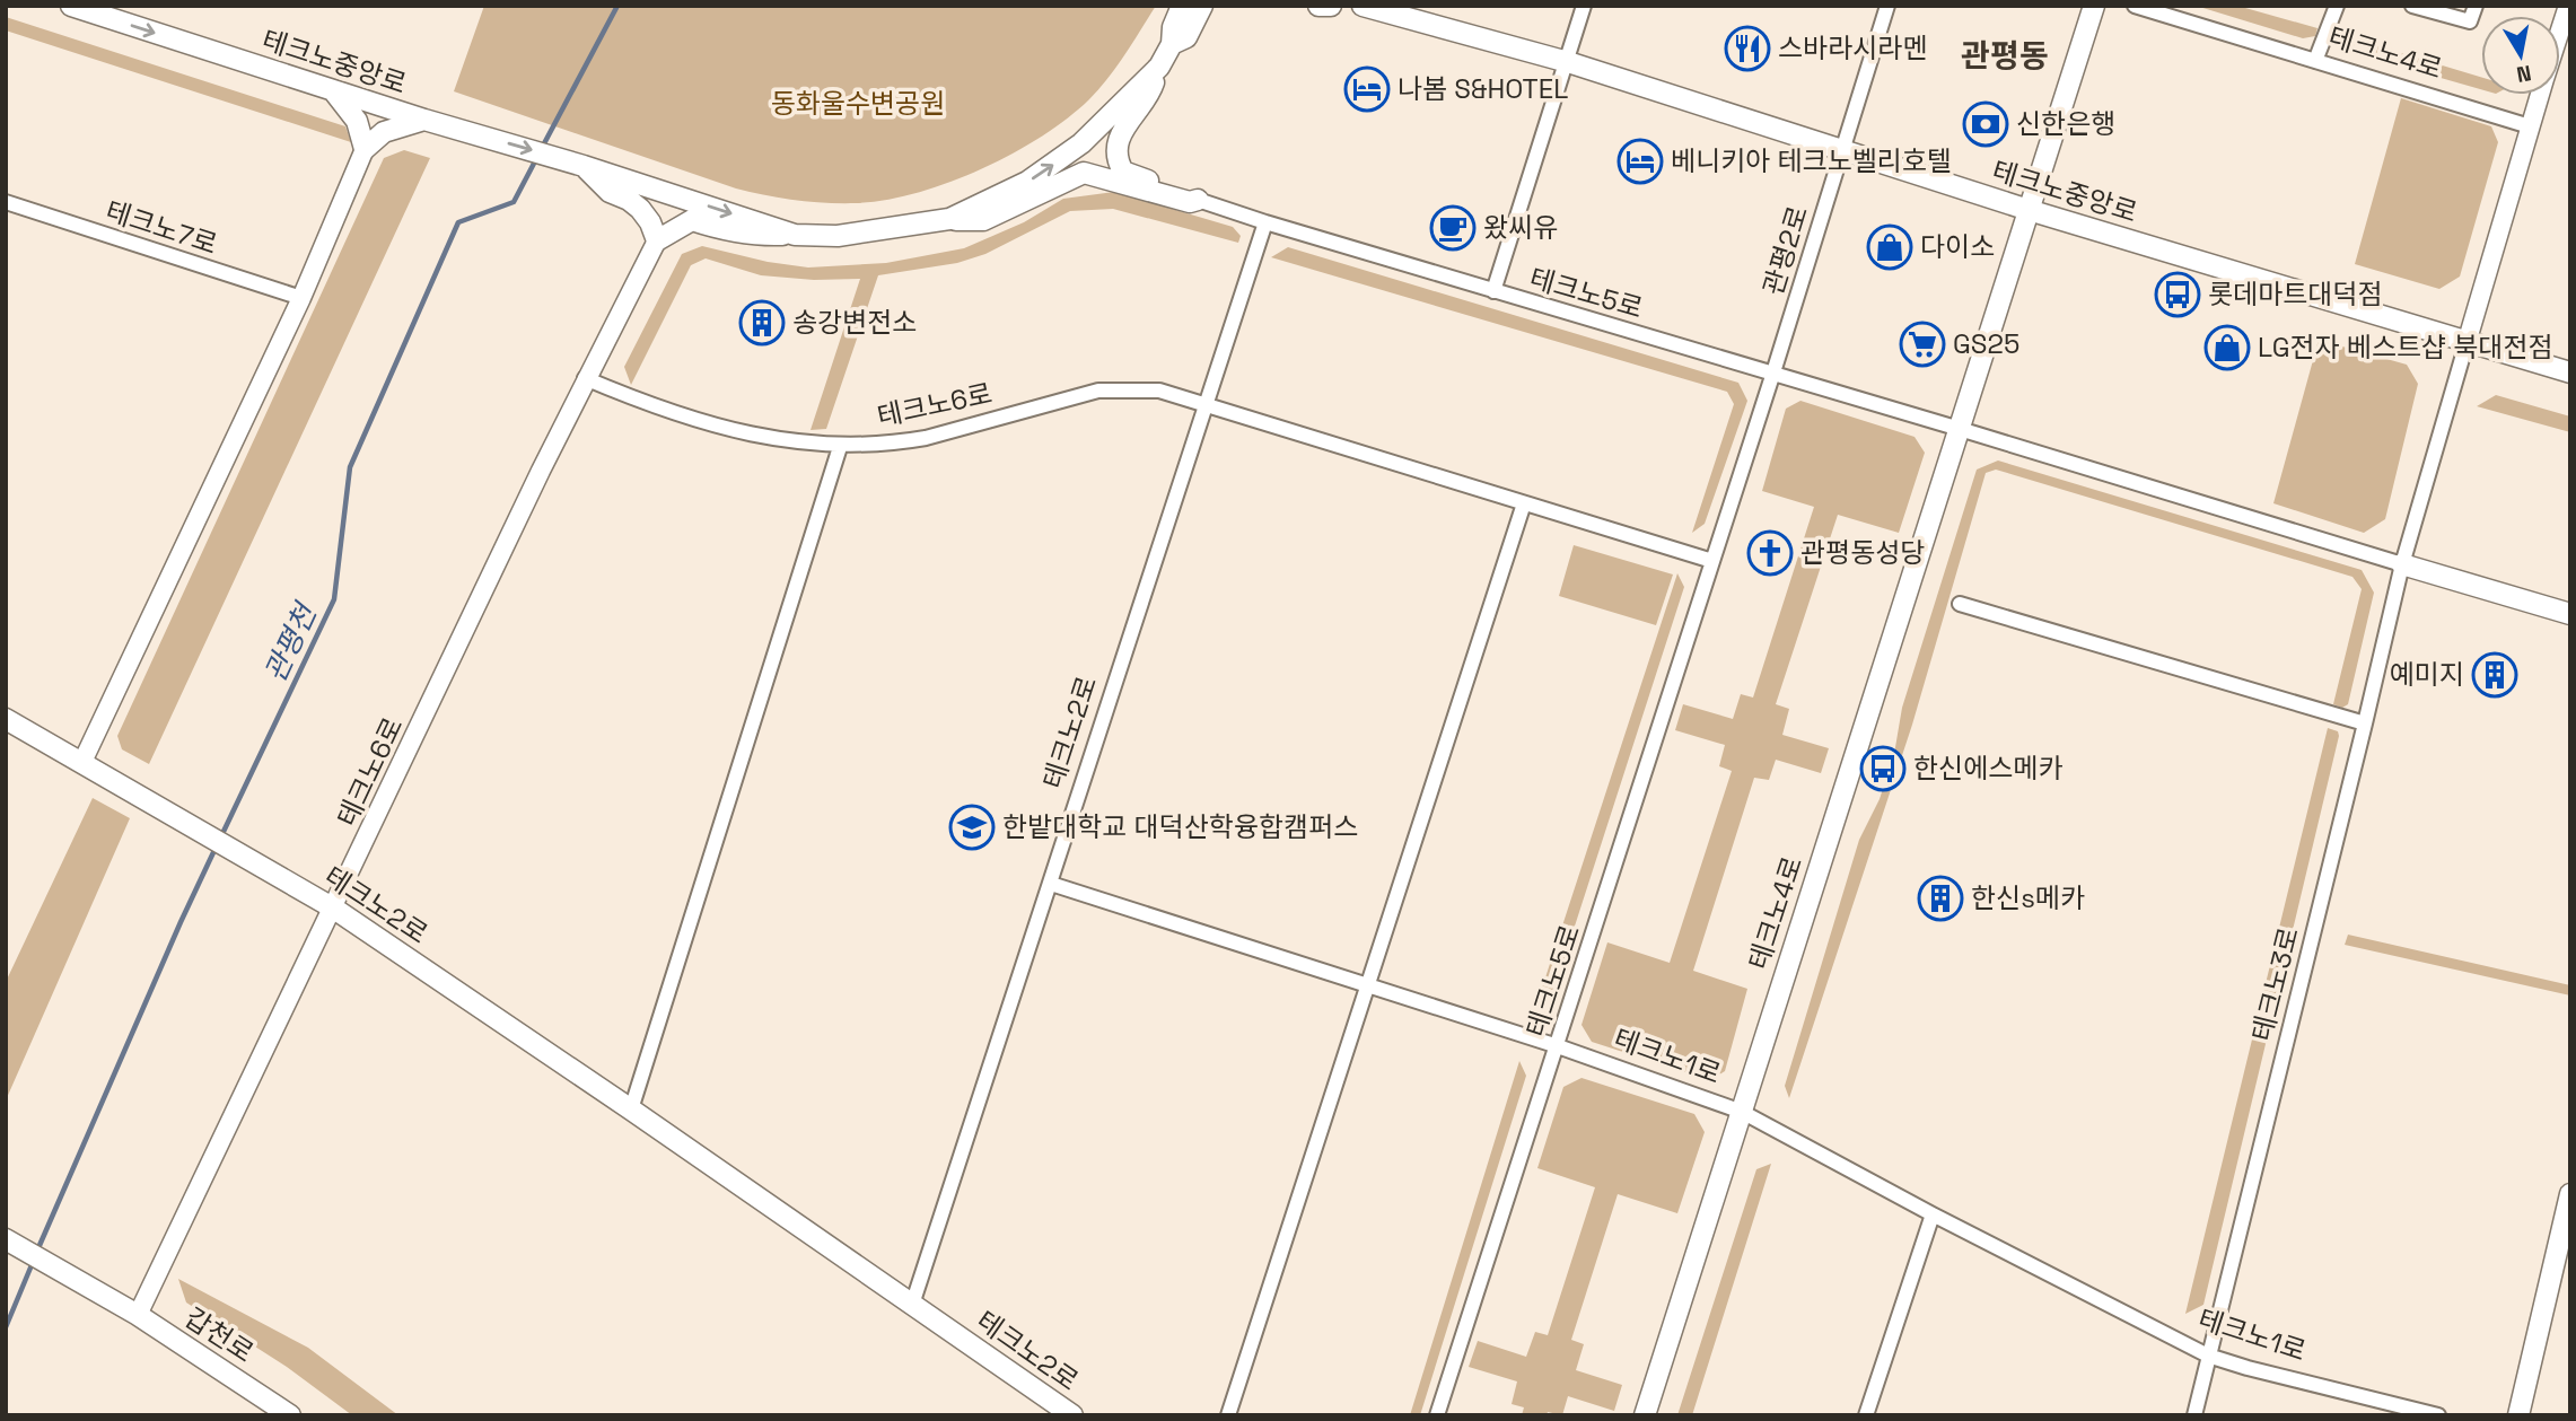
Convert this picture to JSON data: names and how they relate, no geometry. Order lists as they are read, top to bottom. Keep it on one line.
{"streets":{"main road":["테크노4로","테크노중앙로","테크노2로","갑천로"],"street":["테크노7로","관평2로","테크노5로","테크노6로","테크노3로","테크노1로"]},"crossings":[["테크노4로","테크노중앙로"],["테크노4로","테크노1로"],["테크노중앙로","관평2로"],["테크노중앙로","테크노3로"],["관평2로","테크노5로"],["테크노5로","테크노2로"],["테크노5로","테크노1로"],["테크노6로","테크노2로"],["테크노6로","갑천로"],["테크노2로","테크노1로"],["테크노3로","테크노1로"]],"districts":["관평동"],"water":["관평천"],"parks":["동화울수변공원"],"places":{"restaurant":["스바라시라멘"],"hotel":["나봄 S&HOTEL","베니키아 테크노벨리호텔"],"bank":["신한은행"],"cafe":["왔씨유"],"shop":["다이소","LG전자 베스트샵 북대전점"],"bus stop":["롯데마트대덕점","한신에스메카"],"building":["송강변전소","예미지","한신s메카"],"supermarket":["GS25"],"church":["관평동성당"],"school or university":["한밭대학교 대덕산학융합캠퍼스"]},"north":"bottom"}
